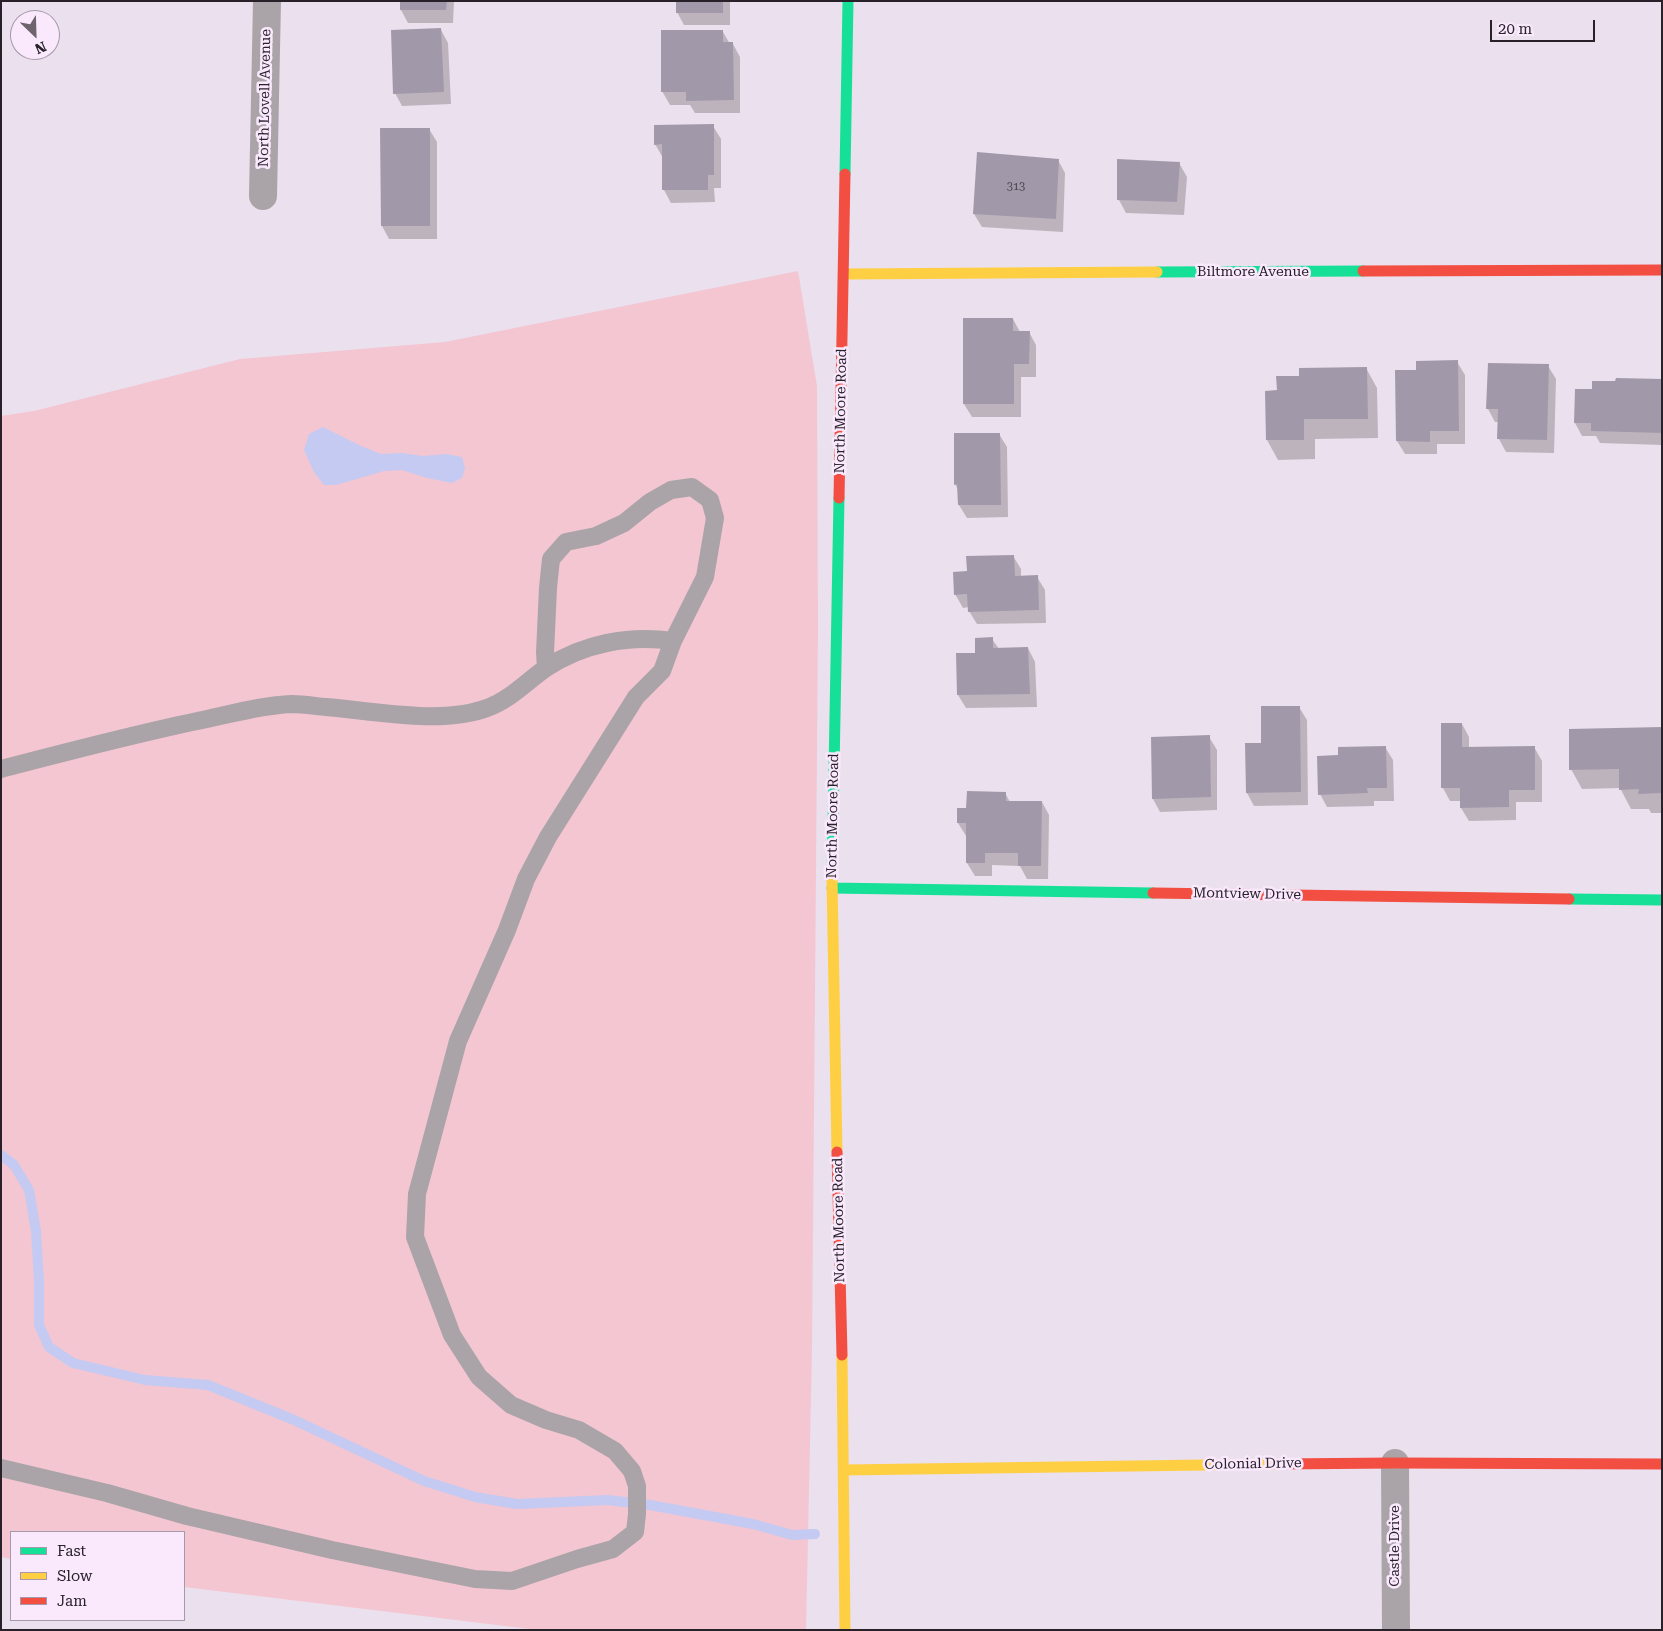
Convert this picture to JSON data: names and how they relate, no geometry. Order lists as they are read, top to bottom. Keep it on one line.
{"streets":{"street":["North Lovell Avenue","Biltmore Avenue","North Moore Road","Montview Drive","Colonial Drive","Castle Drive"]},"crossings":[["Biltmore Avenue","North Moore Road"],["North Moore Road","Montview Drive"],["North Moore Road","Colonial Drive"],["Colonial Drive","Castle Drive"]],"house_numbers":["313"],"legend":["Fast","Slow","Jam"],"scale_bar":"20 m","north":"bottom right"}
